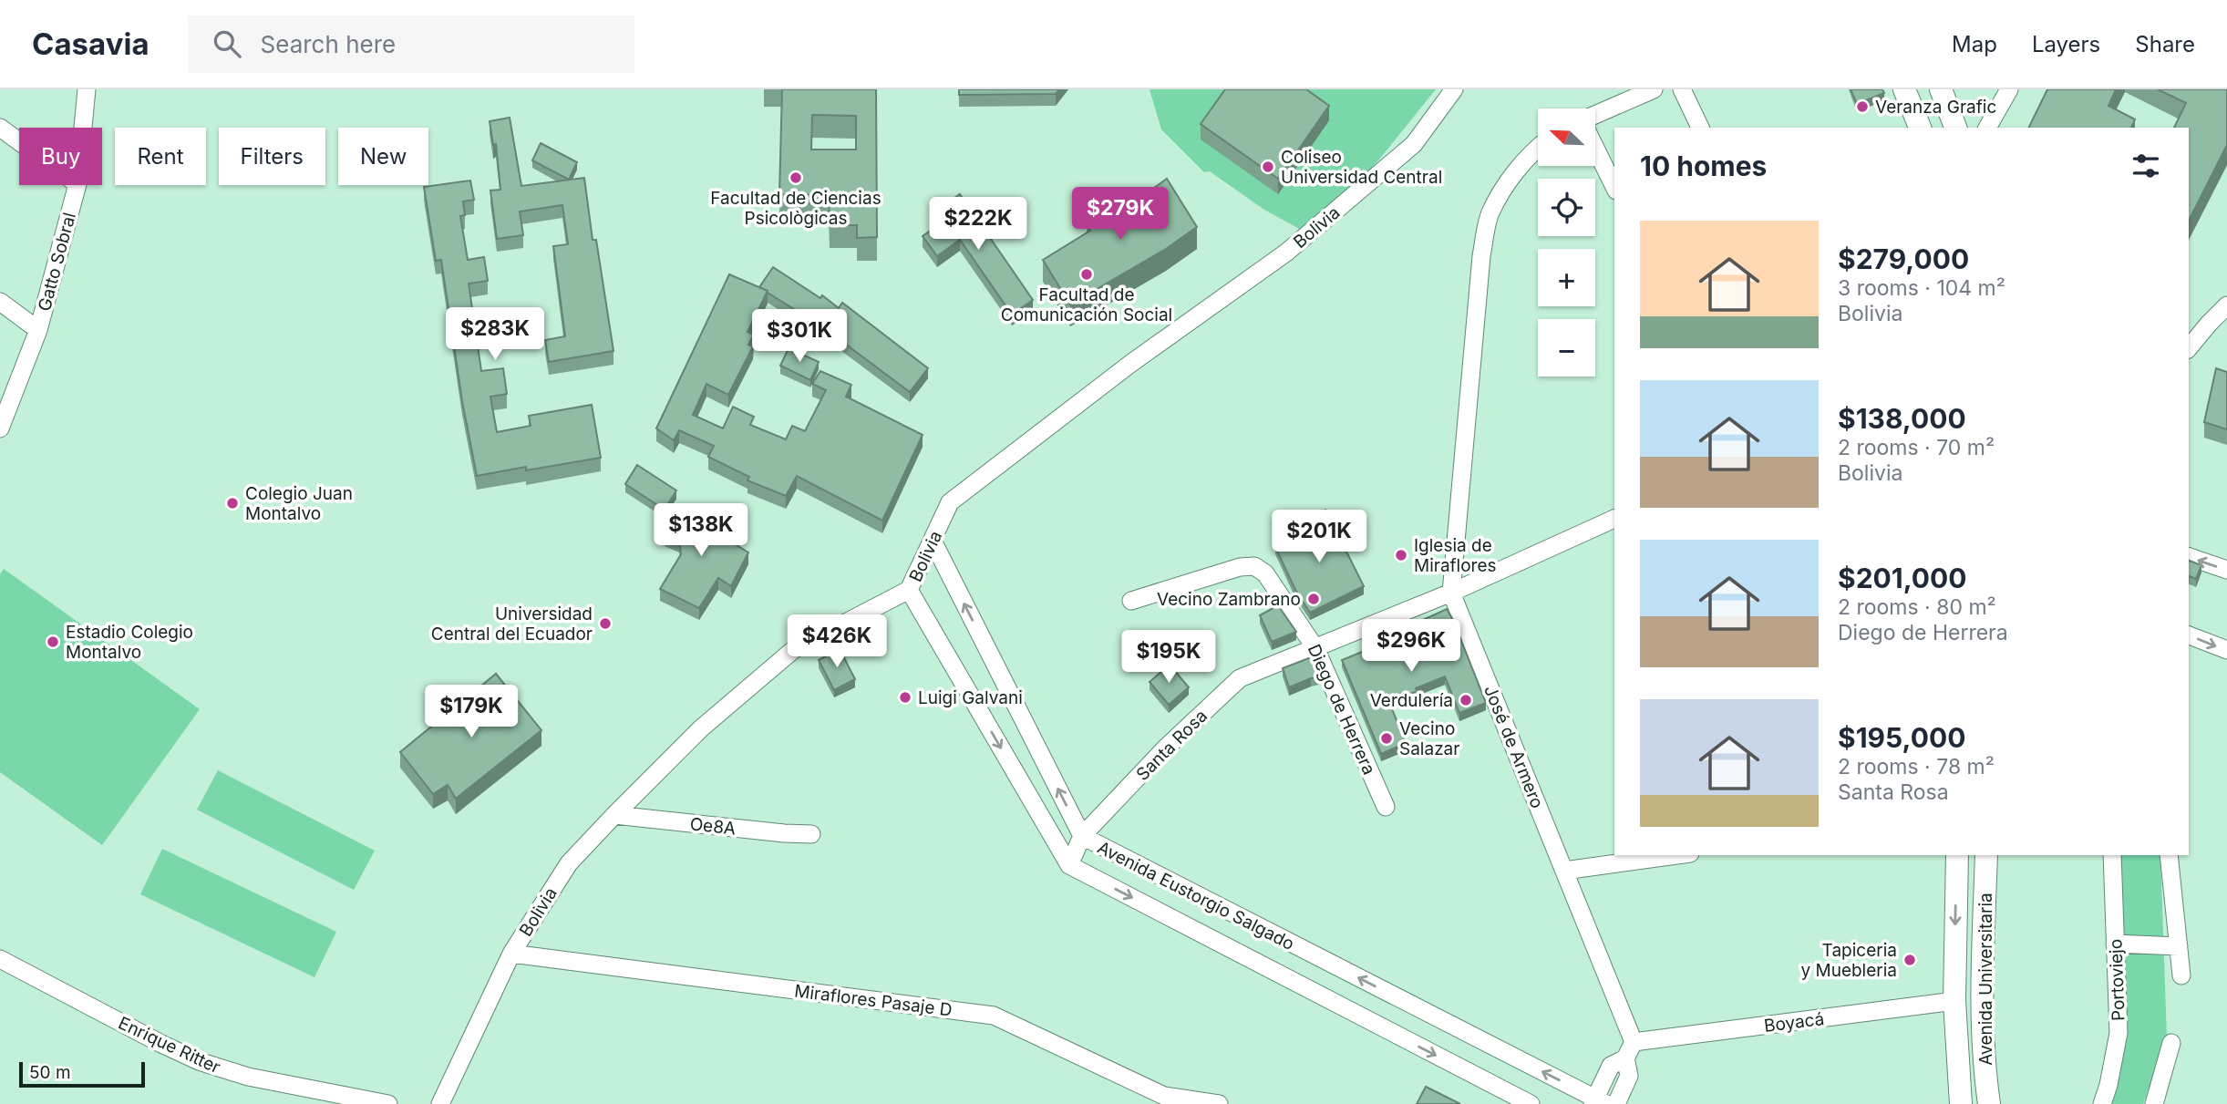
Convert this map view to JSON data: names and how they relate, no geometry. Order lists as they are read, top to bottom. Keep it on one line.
{"streets":{"main road":["Avenida Universitaria"],"street":["Bolivia","Gatto Sobral","Diego de Herrera","Santa Rosa","José de Armero","Oe8A","Avenida Eustorgio Salgado","Portoviejo","Miraflores Pasaje D","Boyacá","Enrique Ritter"]},"crossings":[["Bolivia","Oe8A"],["Bolivia","Avenida Eustorgio Salgado"],["Bolivia","Miraflores Pasaje D"],["Diego de Herrera","Santa Rosa"],["Santa Rosa","José de Armero"],["Santa Rosa","Avenida Eustorgio Salgado"],["José de Armero","Boyacá"],["Avenida Universitaria","Boyacá"]],"places":["Veranza Grafic","Coliseo Universidad Central","Facultad de Ciencias Psicològicas","Facultad de Comunicación Social","Colegio Juan Montalvo","Iglesia de Miraflores","Vecino Zambrano","Universidad Central del Ecuador","Estadio Colegio Montalvo","Luigi Galvani","Verdulería","Vecino Salazar","Tapiceria y Muebleria"],"scale_bar":"50 m","north":"top left","page":{"header":"Casavia","search":"Search here","nav":["Map","Layers","Share"],"map_buttons":["+","−"],"chip":["Buy","Rent","Filters","New"],"heading":"10 homes","price":["$279K","$222K","$283K","$301K","$138K","$201K","$426K","$296K","$195K","$179K"],"list":[{"name":"$279,000","note":"3 rooms · 104 m² · Bolivia"},{"name":"$138,000","note":"2 rooms · 70 m² · Bolivia"},{"name":"$201,000","note":"2 rooms · 80 m² · Diego de Herrera"},{"name":"$195,000","note":"2 rooms · 78 m² · Santa Rosa"}],"scale":"50 m"}}
